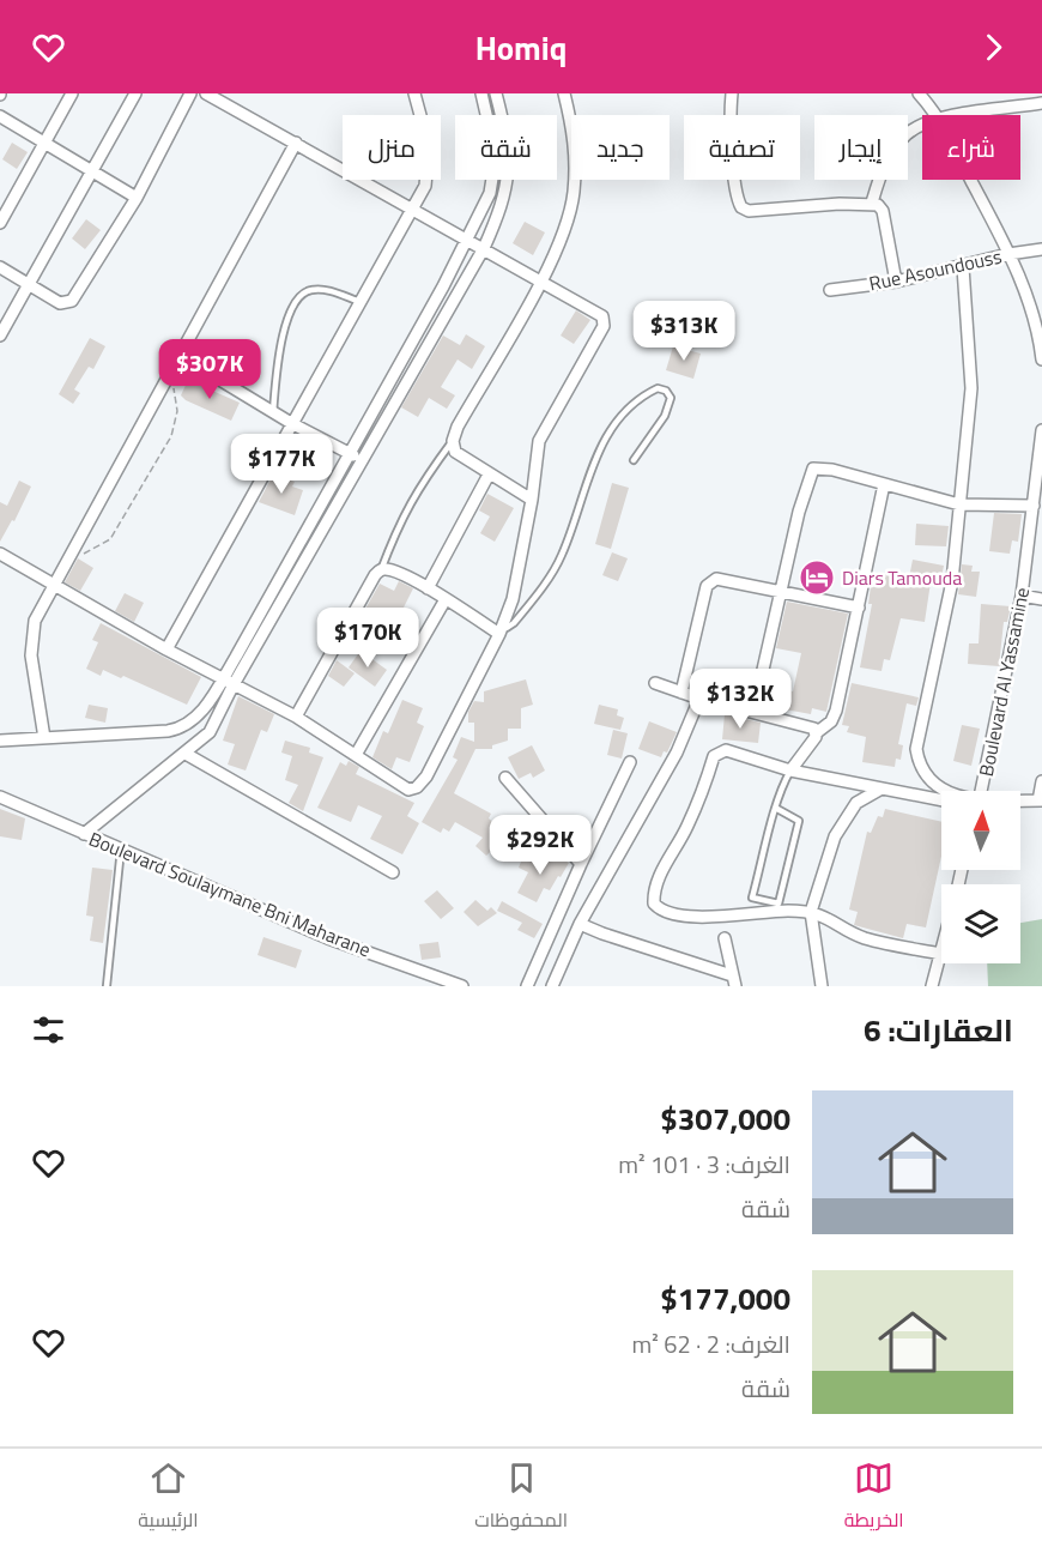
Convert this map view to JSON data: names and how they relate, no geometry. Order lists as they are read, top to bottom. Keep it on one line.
{"streets":{"street":["Rue Asoundouss","Boulevard Al Yassamine","Boulevard Soulaymane Bni Maharane"]},"places":{"hotel":["Diars Tamouda"]},"north":"top","page":{"header":"Homiq","chip":["شراء","إيجار","تصفية","جديد","شقة","منزل"],"price":["$313K","$307K","$177K","$170K","$132K","$292K"],"heading":"العقارات: 6","list":[{"name":"$307,000","note":"الغرف: 3 · 101 m² · شقة"},{"name":"$177,000","note":"الغرف: 2 · 62 m² · شقة"}],"tabs":["الخريطة","المحفوظات","الرئيسية"]}}
